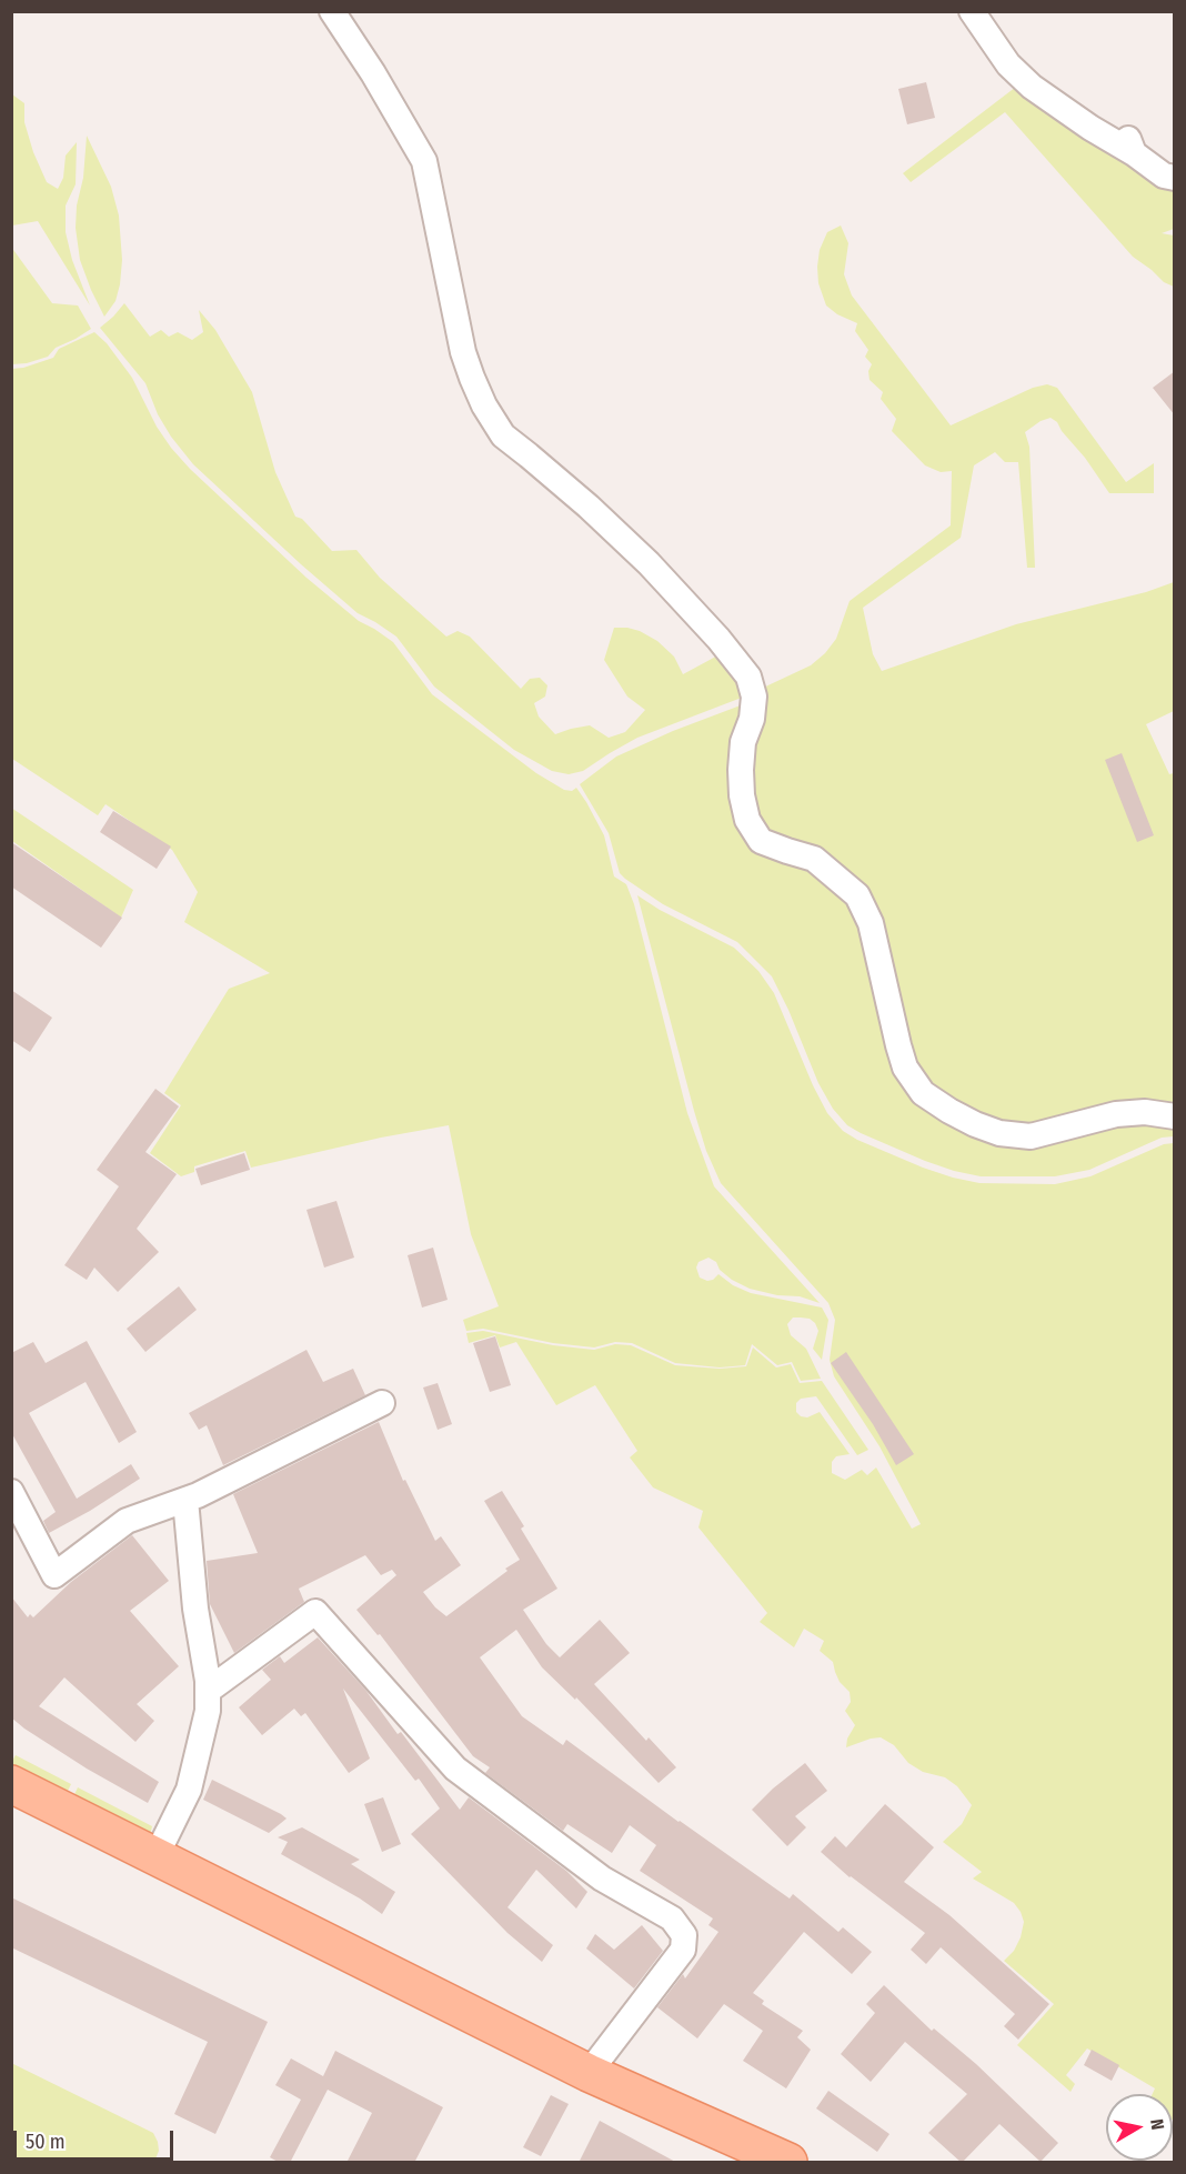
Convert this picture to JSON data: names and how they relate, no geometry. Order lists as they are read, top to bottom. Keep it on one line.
{"scale_bar":"50 m","north":"right"}
